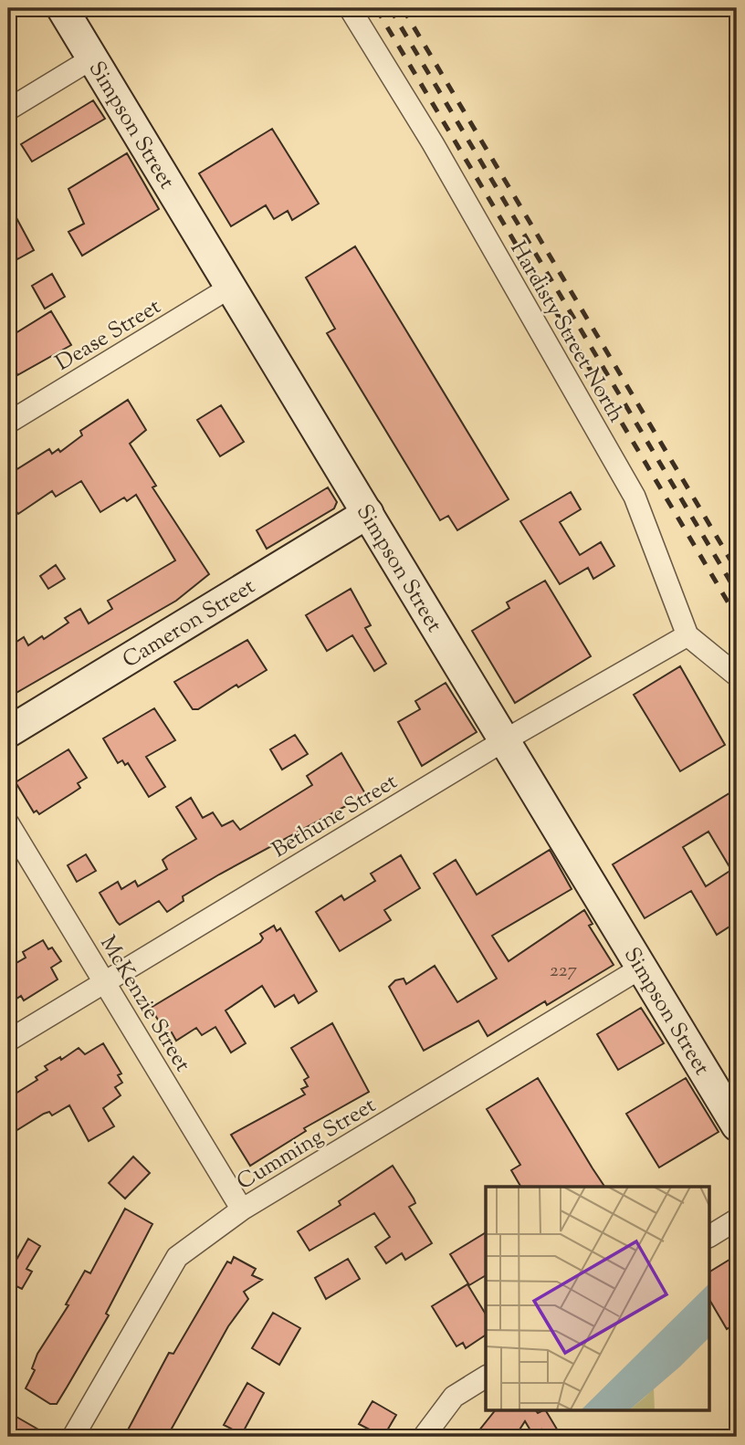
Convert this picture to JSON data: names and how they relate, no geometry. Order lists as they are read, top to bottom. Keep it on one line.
{"streets":{"main road":["Simpson Street","Cameron Street"],"street":["Hardisty Street North","Dease Street","Bethune Street","McKenzie Street","Cumming Street"]},"crossings":[["Simpson Street","Dease Street"],["Simpson Street","Cameron Street"],["Simpson Street","Bethune Street"],["Simpson Street","Cumming Street"],["Hardisty Street North","Bethune Street"],["Bethune Street","McKenzie Street"],["McKenzie Street","Cumming Street"]],"house_numbers":["227"]}
